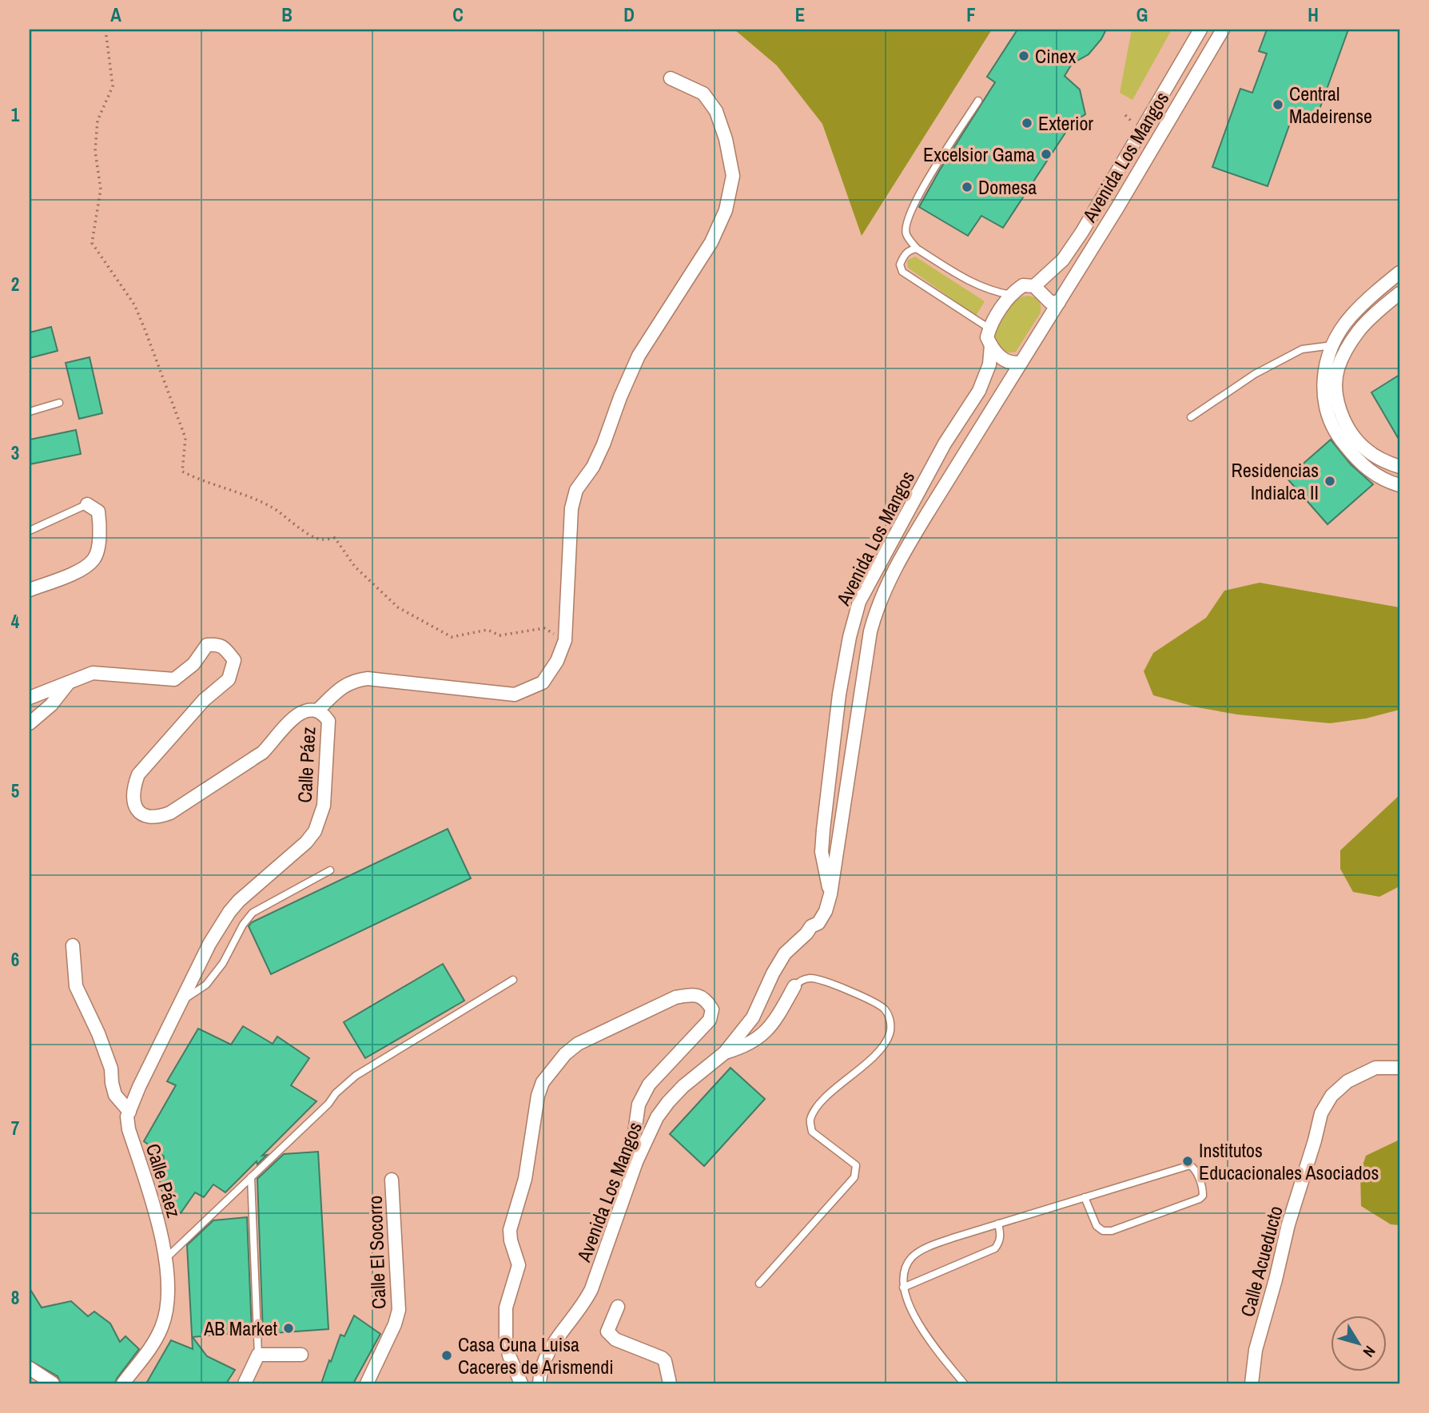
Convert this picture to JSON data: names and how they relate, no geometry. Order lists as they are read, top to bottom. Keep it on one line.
{"streets":{"street":["Avenida Los Mangos","Calle Páez","Calle El Socorro","Calle Acueducto"]},"places":["Cinex","Central Madeirense","Exterior","Excelsior Gama","Domesa","Residencias Indialca II","Institutos Educacionales Asociados","AB Market","Casa Cuna Luisa Caceres de Arismendi"],"north":"bottom right","grid":{"columns":["A","B","C","D","E","F","G","H"],"rows":["1","2","3","4","5","6","7","8"]}}
